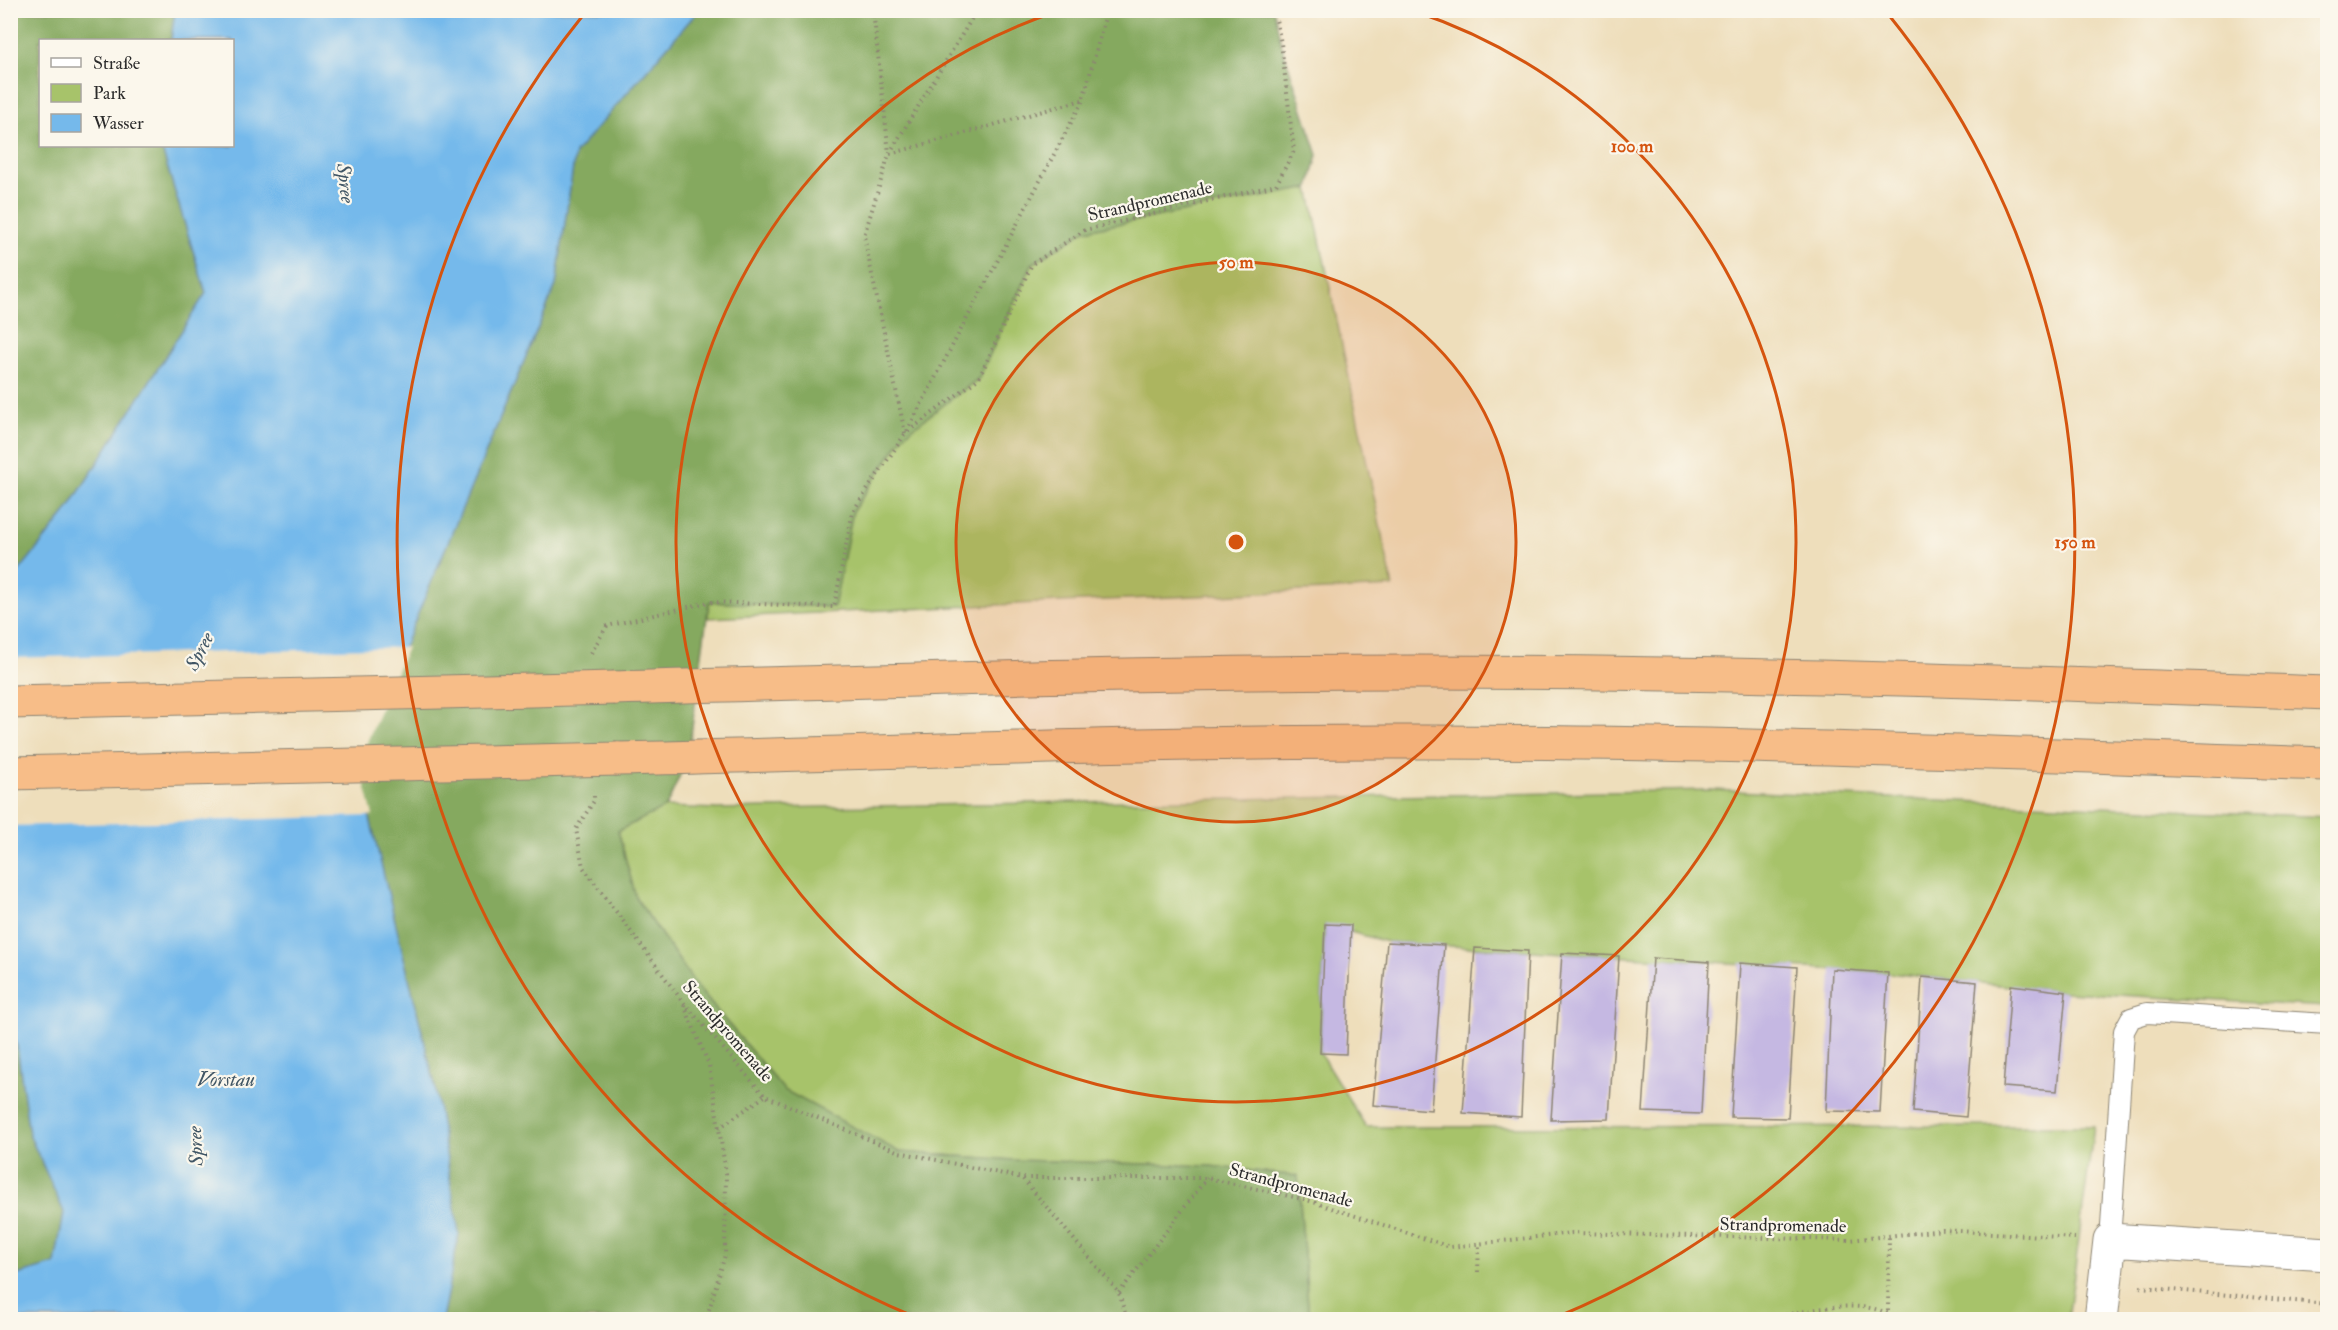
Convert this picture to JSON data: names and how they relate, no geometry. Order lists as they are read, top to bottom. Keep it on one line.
{"streets":{"path":["Strandpromenade"]},"water":["Spree","Vorstau"],"legend":["Straße","Park","Wasser"],"rings":["100 m","50 m","150 m"]}
